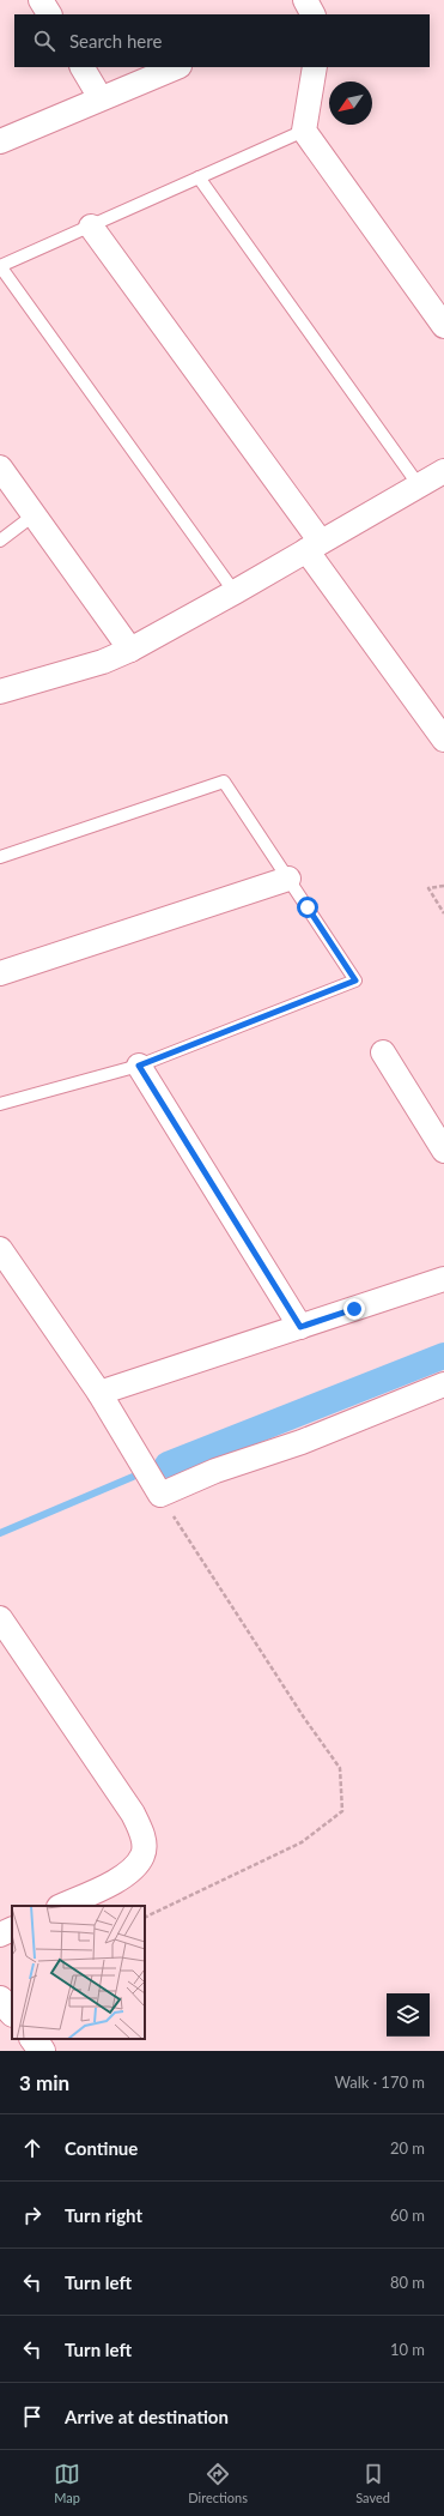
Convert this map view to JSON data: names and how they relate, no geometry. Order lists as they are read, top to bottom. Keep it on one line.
{"north":"bottom left","page":{"search":"Search here","heading":["3 min","Walk · 170 m"],"list":[["Continue","20 m"],["Turn right","60 m"],["Turn left","80 m"],["Turn left","10 m"],"Arrive at destination"],"nav":["Map","Directions","Saved"]}}
